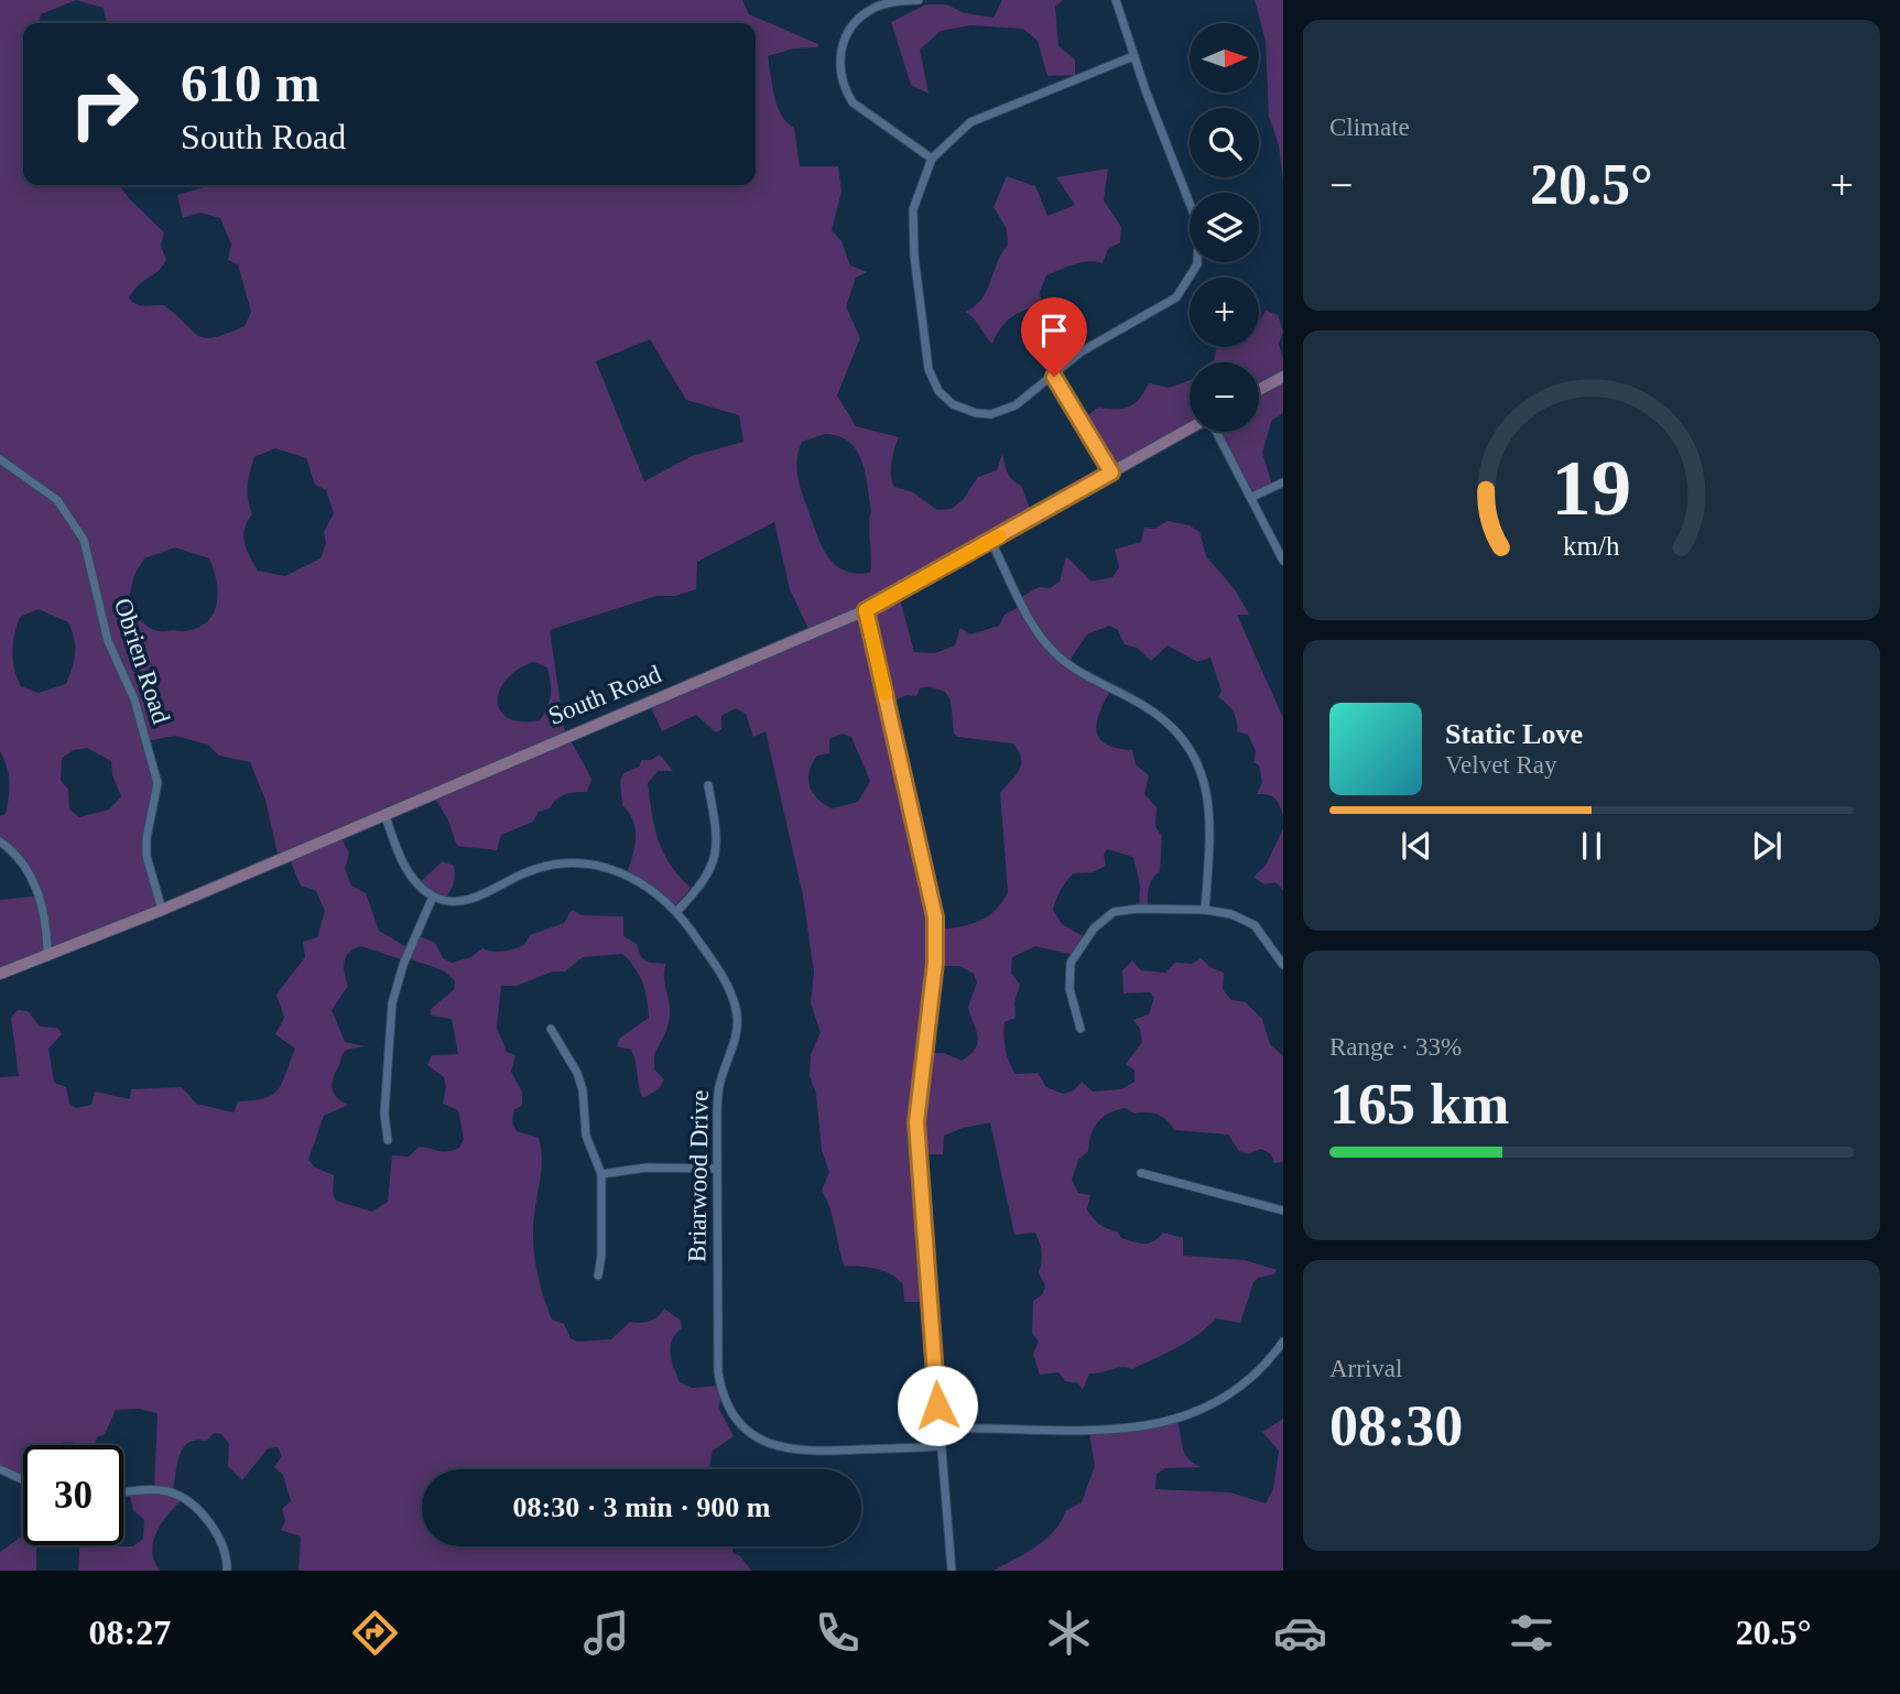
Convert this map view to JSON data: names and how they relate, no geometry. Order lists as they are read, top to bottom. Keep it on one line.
{"streets":{"street":["Obrien Road","South Road","Briarwood Drive"]},"crossings":[["Obrien Road","South Road"]],"north":"right","page":{"tile":["Climate",["Range · 33%","165 km"],["Arrival","08:30"]],"map_buttons":["+","−"],"turn":["610 m","South Road"],"heat":["−","20.5°","+"],"song":["Static Love","Velvet Ray"],"limit":"30","trip":"08:30 · 3 min · 900 m","tabs":["08:27","20.5°"],"gauge":["19","km/h"]}}
